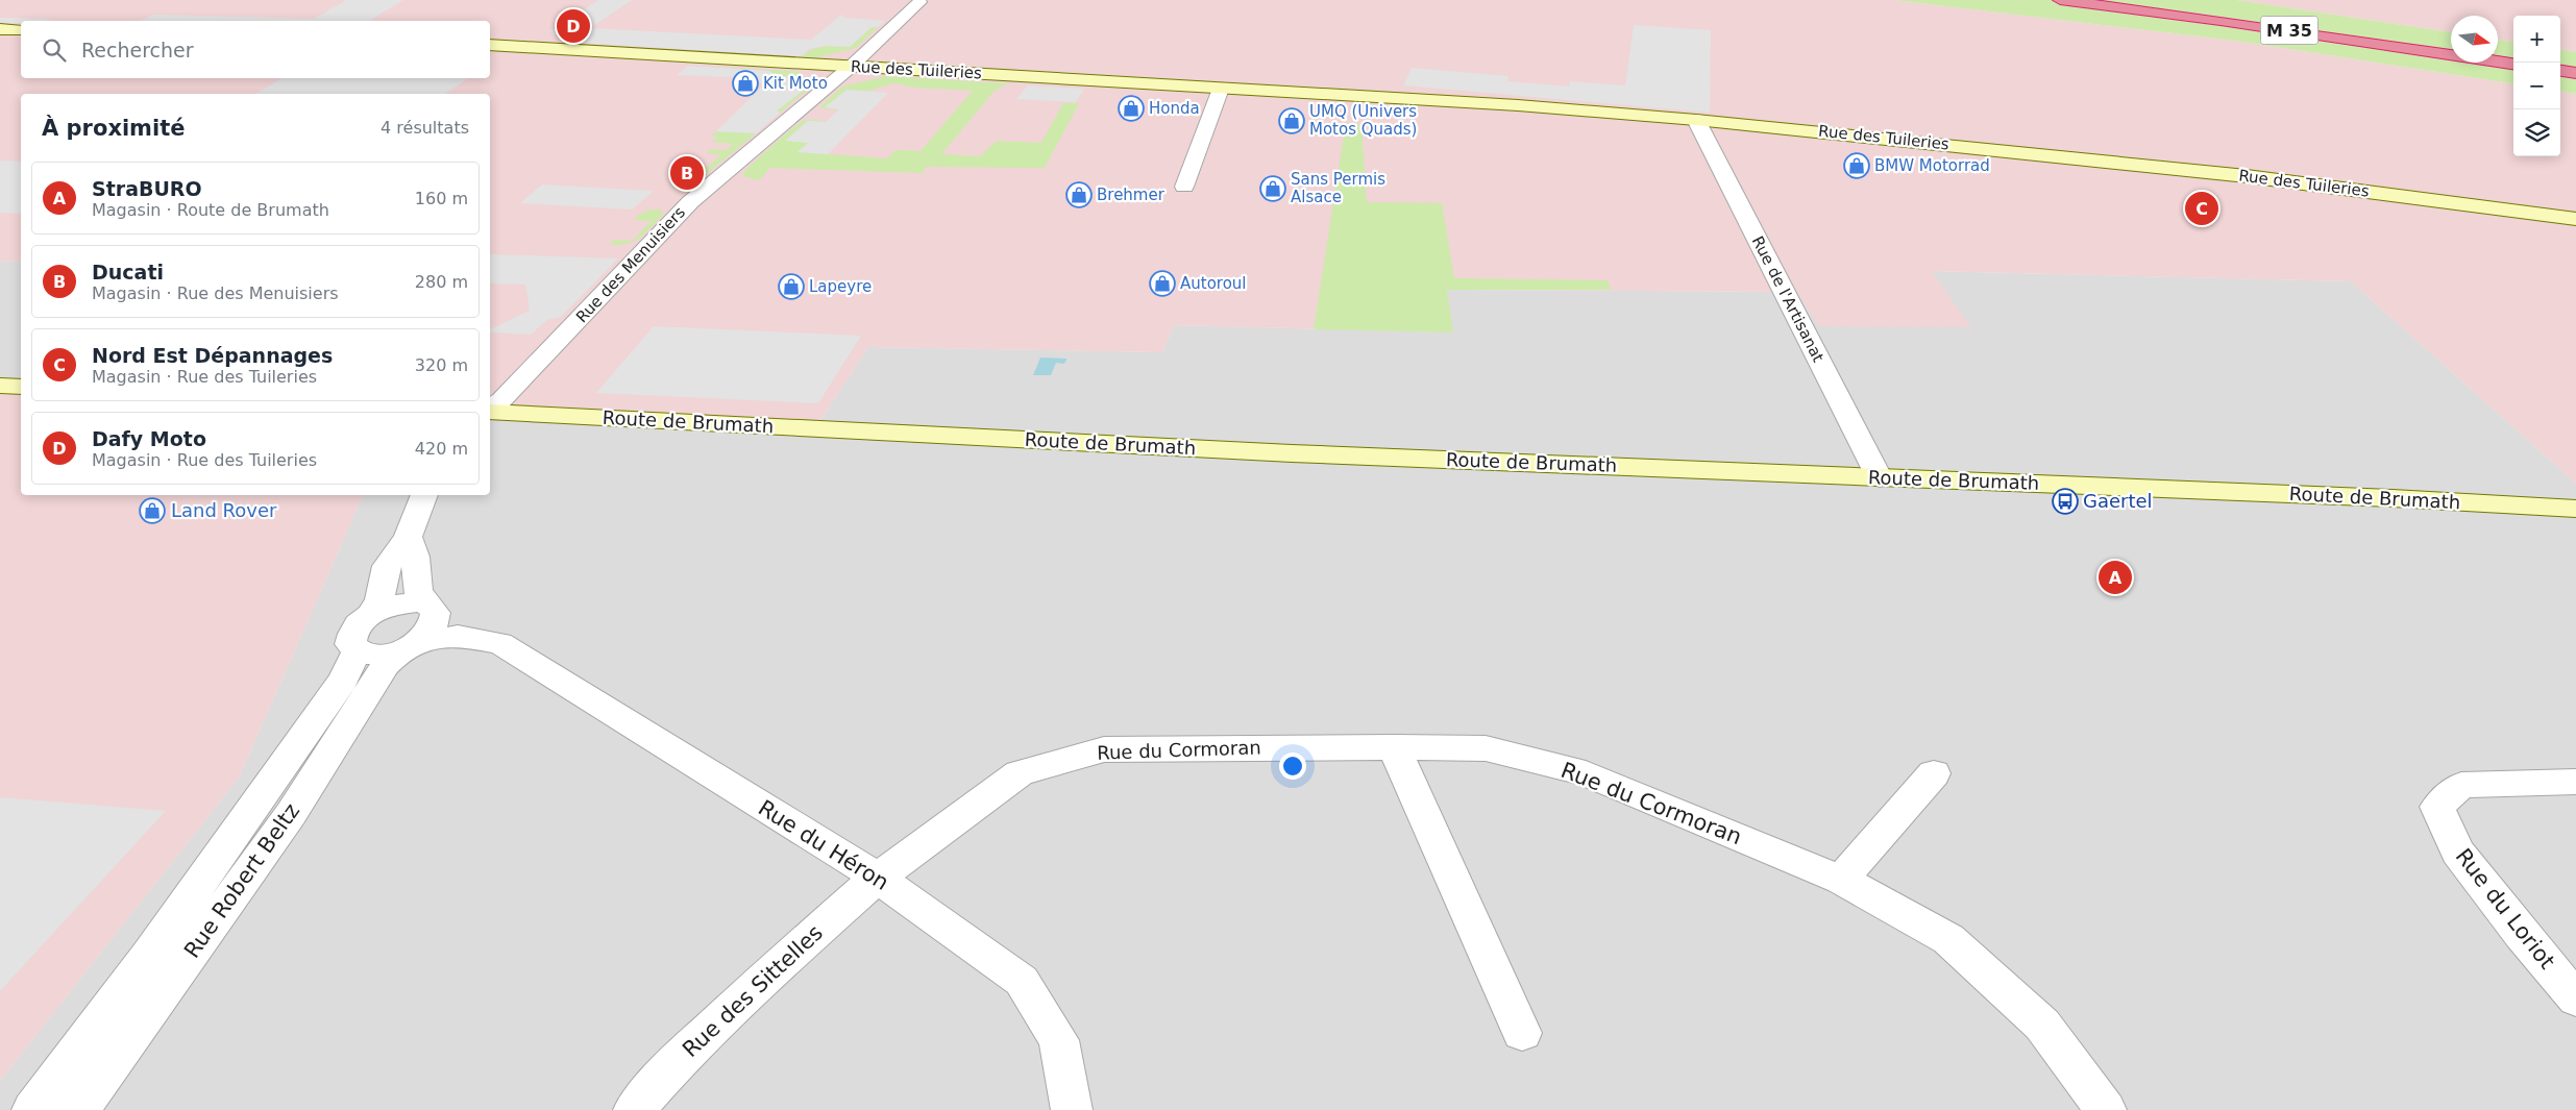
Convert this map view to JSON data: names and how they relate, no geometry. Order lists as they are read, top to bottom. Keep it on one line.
{"streets":{"highway":["M 35"],"street":["Rue des Tuileries","Rue des Menuisiers","Rue de l'Artisanat","Route de Brumath","Rue du Cormoran","Rue du Héron","Rue Robert Beltz","Rue du Loriot","Rue des Sittelles"]},"crossings":[["Rue des Tuileries","Rue des Menuisiers"],["Rue des Tuileries","Rue de l'Artisanat"],["Rue de l'Artisanat","Route de Brumath"],["Rue du Cormoran","Rue du Héron"],["Rue du Cormoran","Rue des Sittelles"],["Rue du Héron","Rue Robert Beltz"],["Rue du Héron","Rue des Sittelles"]],"places":{"shop":["Kit Moto","Honda","UMQ (Univers Motos Quads)","BMW Motorrad","Sans Permis Alsace","Brehmer","Autoroul","Lapeyre","Land Rover"],"bus stop":["Gaertel"]},"north":"right","page":{"pins":["D","B","C","A"],"map_buttons":["+","−"],"search":"Rechercher","heading":["À proximité","4 résultats"],"list":[{"mark":"A","name":"StraBURO","note":"Magasin · Route de Brumath","value":"160 m"},{"mark":"B","name":"Ducati","note":"Magasin · Rue des Menuisiers","value":"280 m"},{"mark":"C","name":"Nord Est Dépannages","note":"Magasin · Rue des Tuileries","value":"320 m"},{"mark":"D","name":"Dafy Moto","note":"Magasin · Rue des Tuileries","value":"420 m"}]}}
